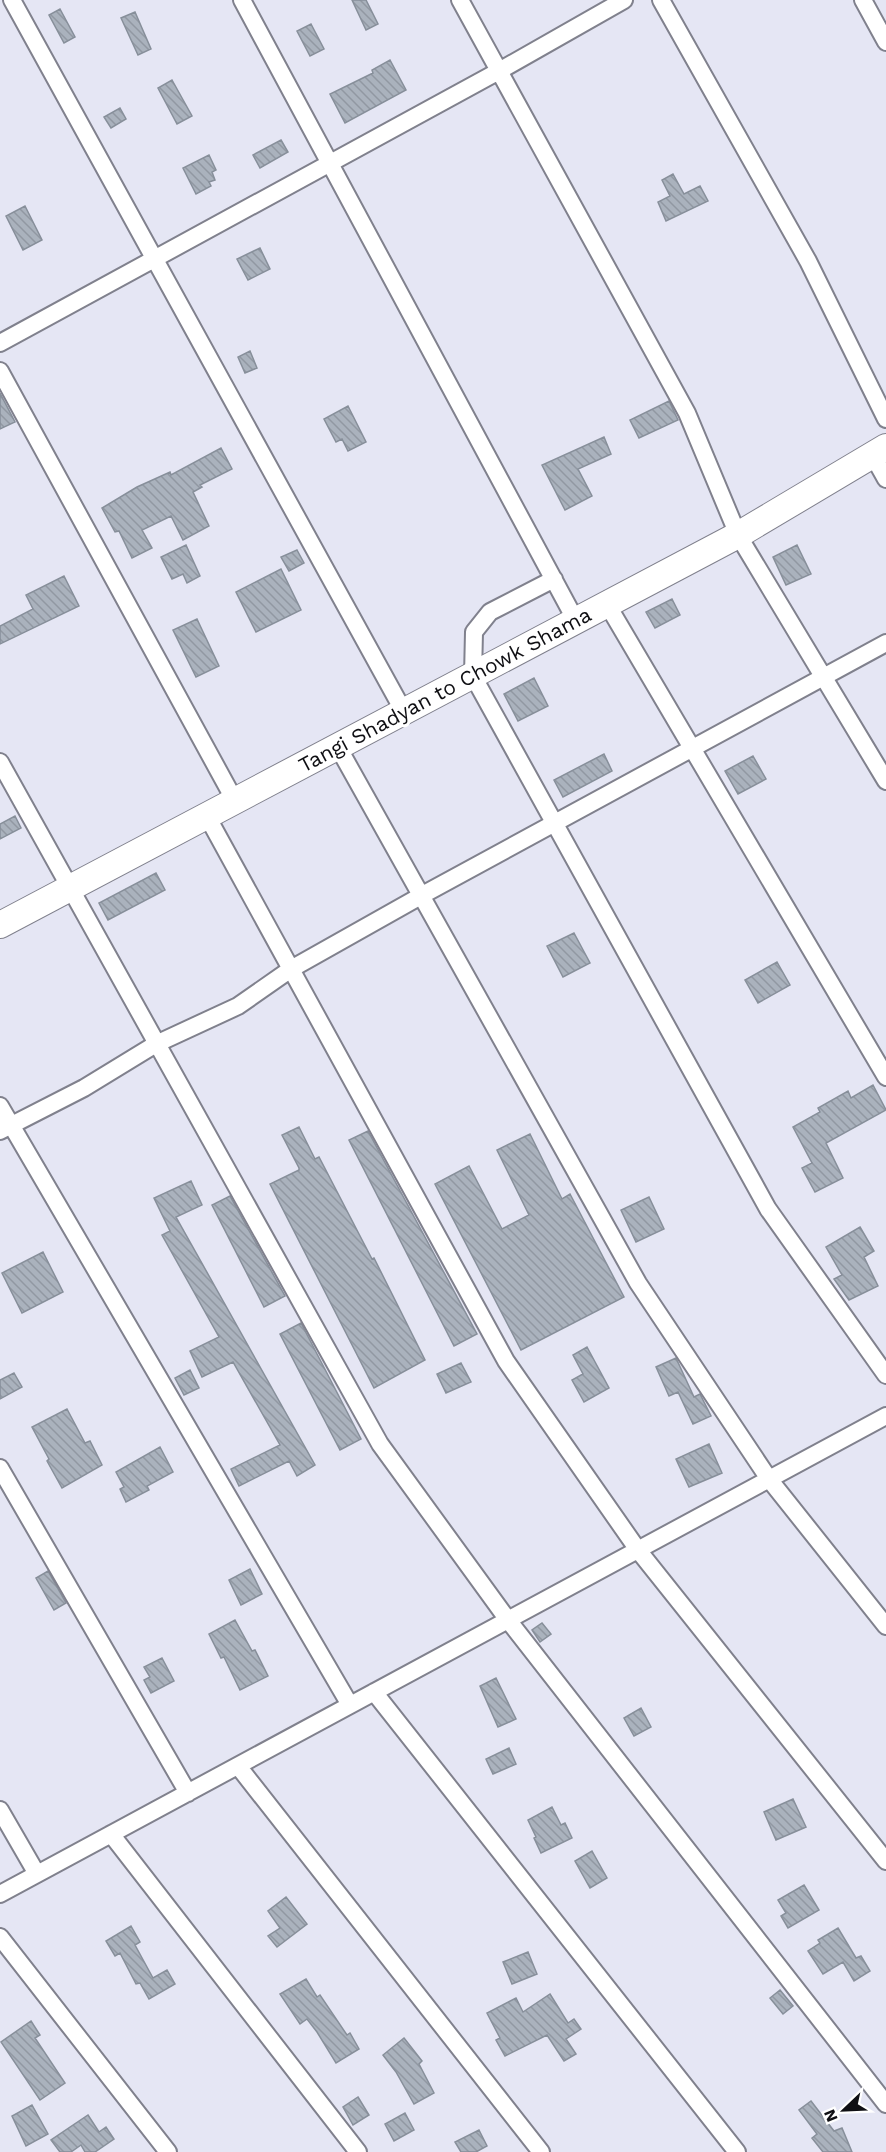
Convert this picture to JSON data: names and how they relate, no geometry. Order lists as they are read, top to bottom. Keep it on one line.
{"streets":{"main road":["Tangi Shadyan to Chowk Shama"]},"north":"bottom left"}
